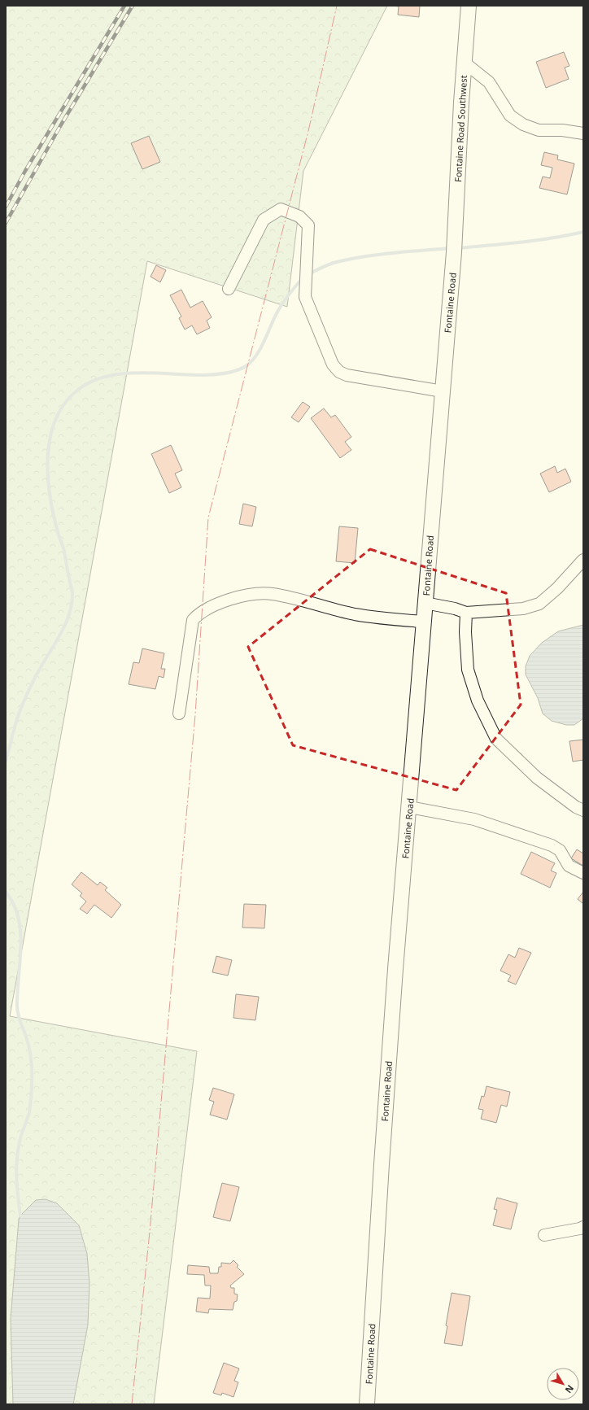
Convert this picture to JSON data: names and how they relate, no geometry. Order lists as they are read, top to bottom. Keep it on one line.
{"streets":{"main road":["Fontaine Road Southwest","Fontaine Road"]},"crossings":[["Fontaine Road Southwest","Fontaine Road"]],"north":"bottom right"}
